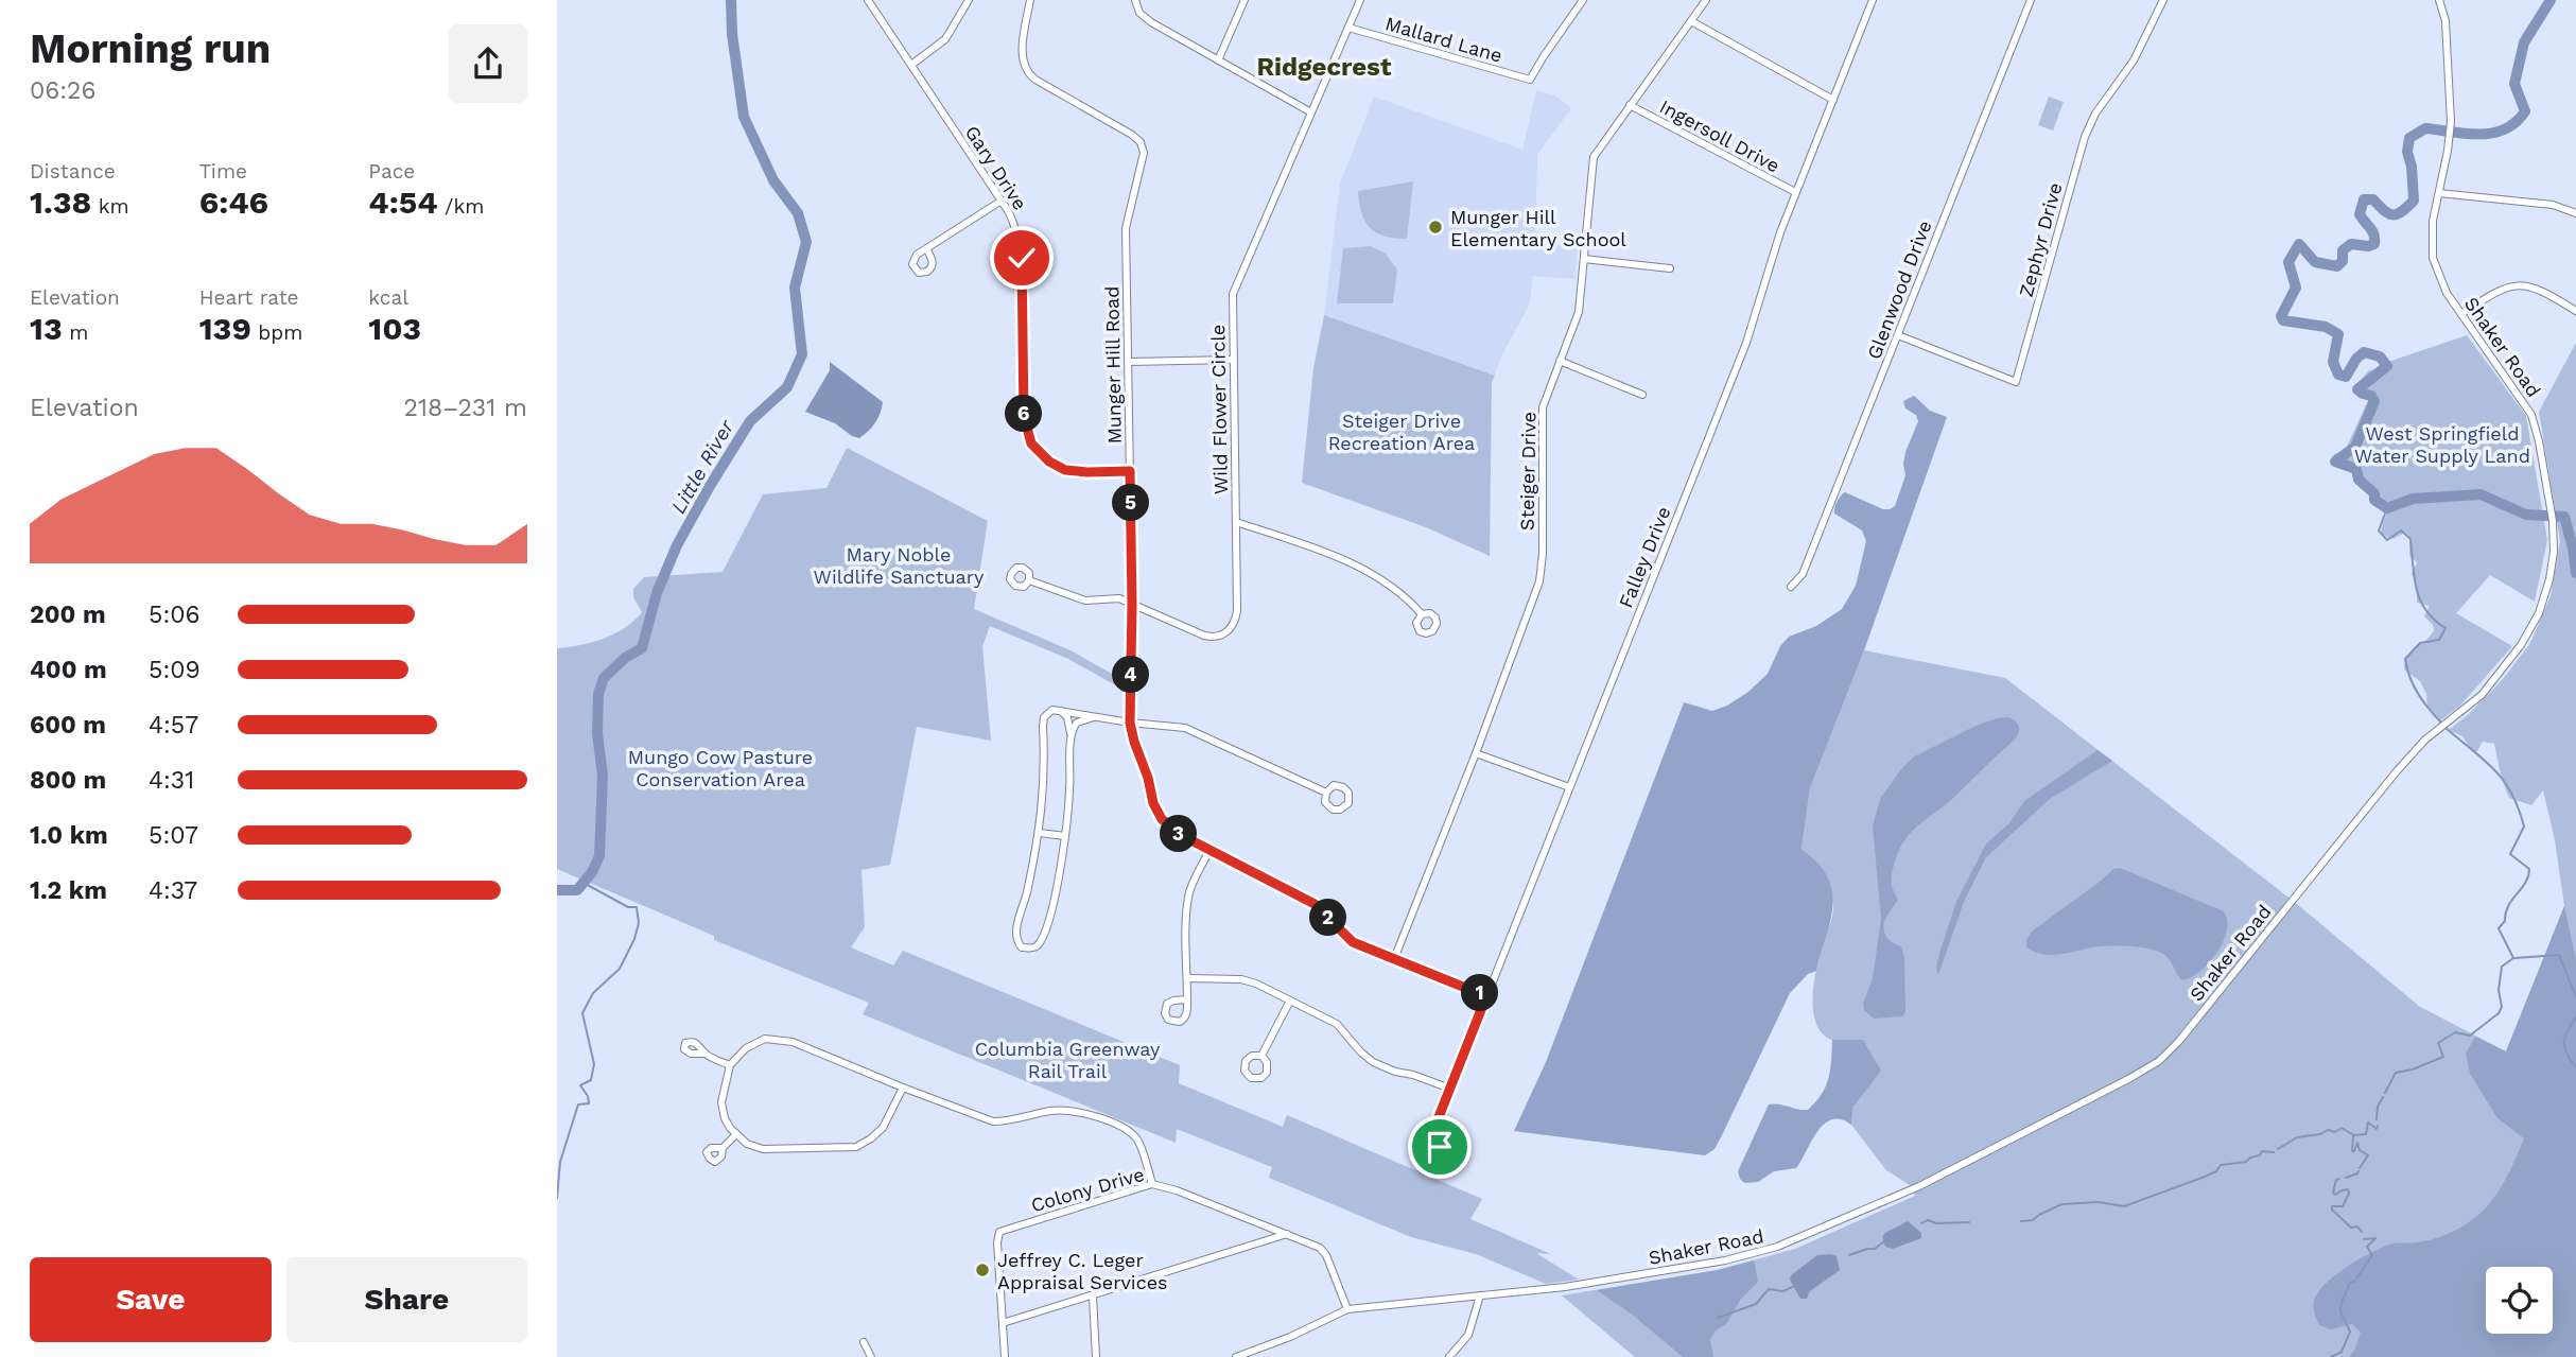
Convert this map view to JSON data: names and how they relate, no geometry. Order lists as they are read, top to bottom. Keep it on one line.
{"streets":{"street":["Mallard Lane","Ingersoll Drive","Gary Drive","Zephyr Drive","Glenwood Drive","Shaker Road","Munger Hill Road","Wild Flower Circle","Steiger Drive","Falley Drive","Colony Drive"]},"crossings":[["Mallard Lane","Wild Flower Circle"],["Ingersoll Drive","Steiger Drive"],["Ingersoll Drive","Falley Drive"],["Gary Drive","Munger Hill Road"],["Zephyr Drive","Glenwood Drive"],["Shaker Road","Colony Drive"],["Munger Hill Road","Wild Flower Circle"],["Munger Hill Road","Steiger Drive"],["Munger Hill Road","Falley Drive"]],"districts":["Ridgecrest"],"water":["Little River"],"parks":["Steiger Drive Recreation Area","West Springfield Water Supply Land","Mary Noble Wildlife Sanctuary","Mungo Cow Pasture Conservation Area","Columbia Greenway Rail Trail"],"places":["Munger Hill Elementary School","Jeffrey C. Leger Appraisal Services"],"page":{"heading":["Morning run","06:26"],"stats":[["Distance","1.38 km"],["Time","6:46"],["Pace","4:54 /km"],["Elevation","13 m"],["Heart rate","139 bpm"],["kcal","103"]],"chart":["Elevation","218–231 m"],"pins":["6","5","4","3","2","1"],"list":[{"name":"200 m","note":"5:06"},{"name":"400 m","note":"5:09"},{"name":"600 m","note":"4:57"},{"name":"800 m","note":"4:31"},{"name":"1.0 km","note":"5:07"},{"name":"1.2 km","note":"4:37"}],"buttons":["Save","Share"]}}
